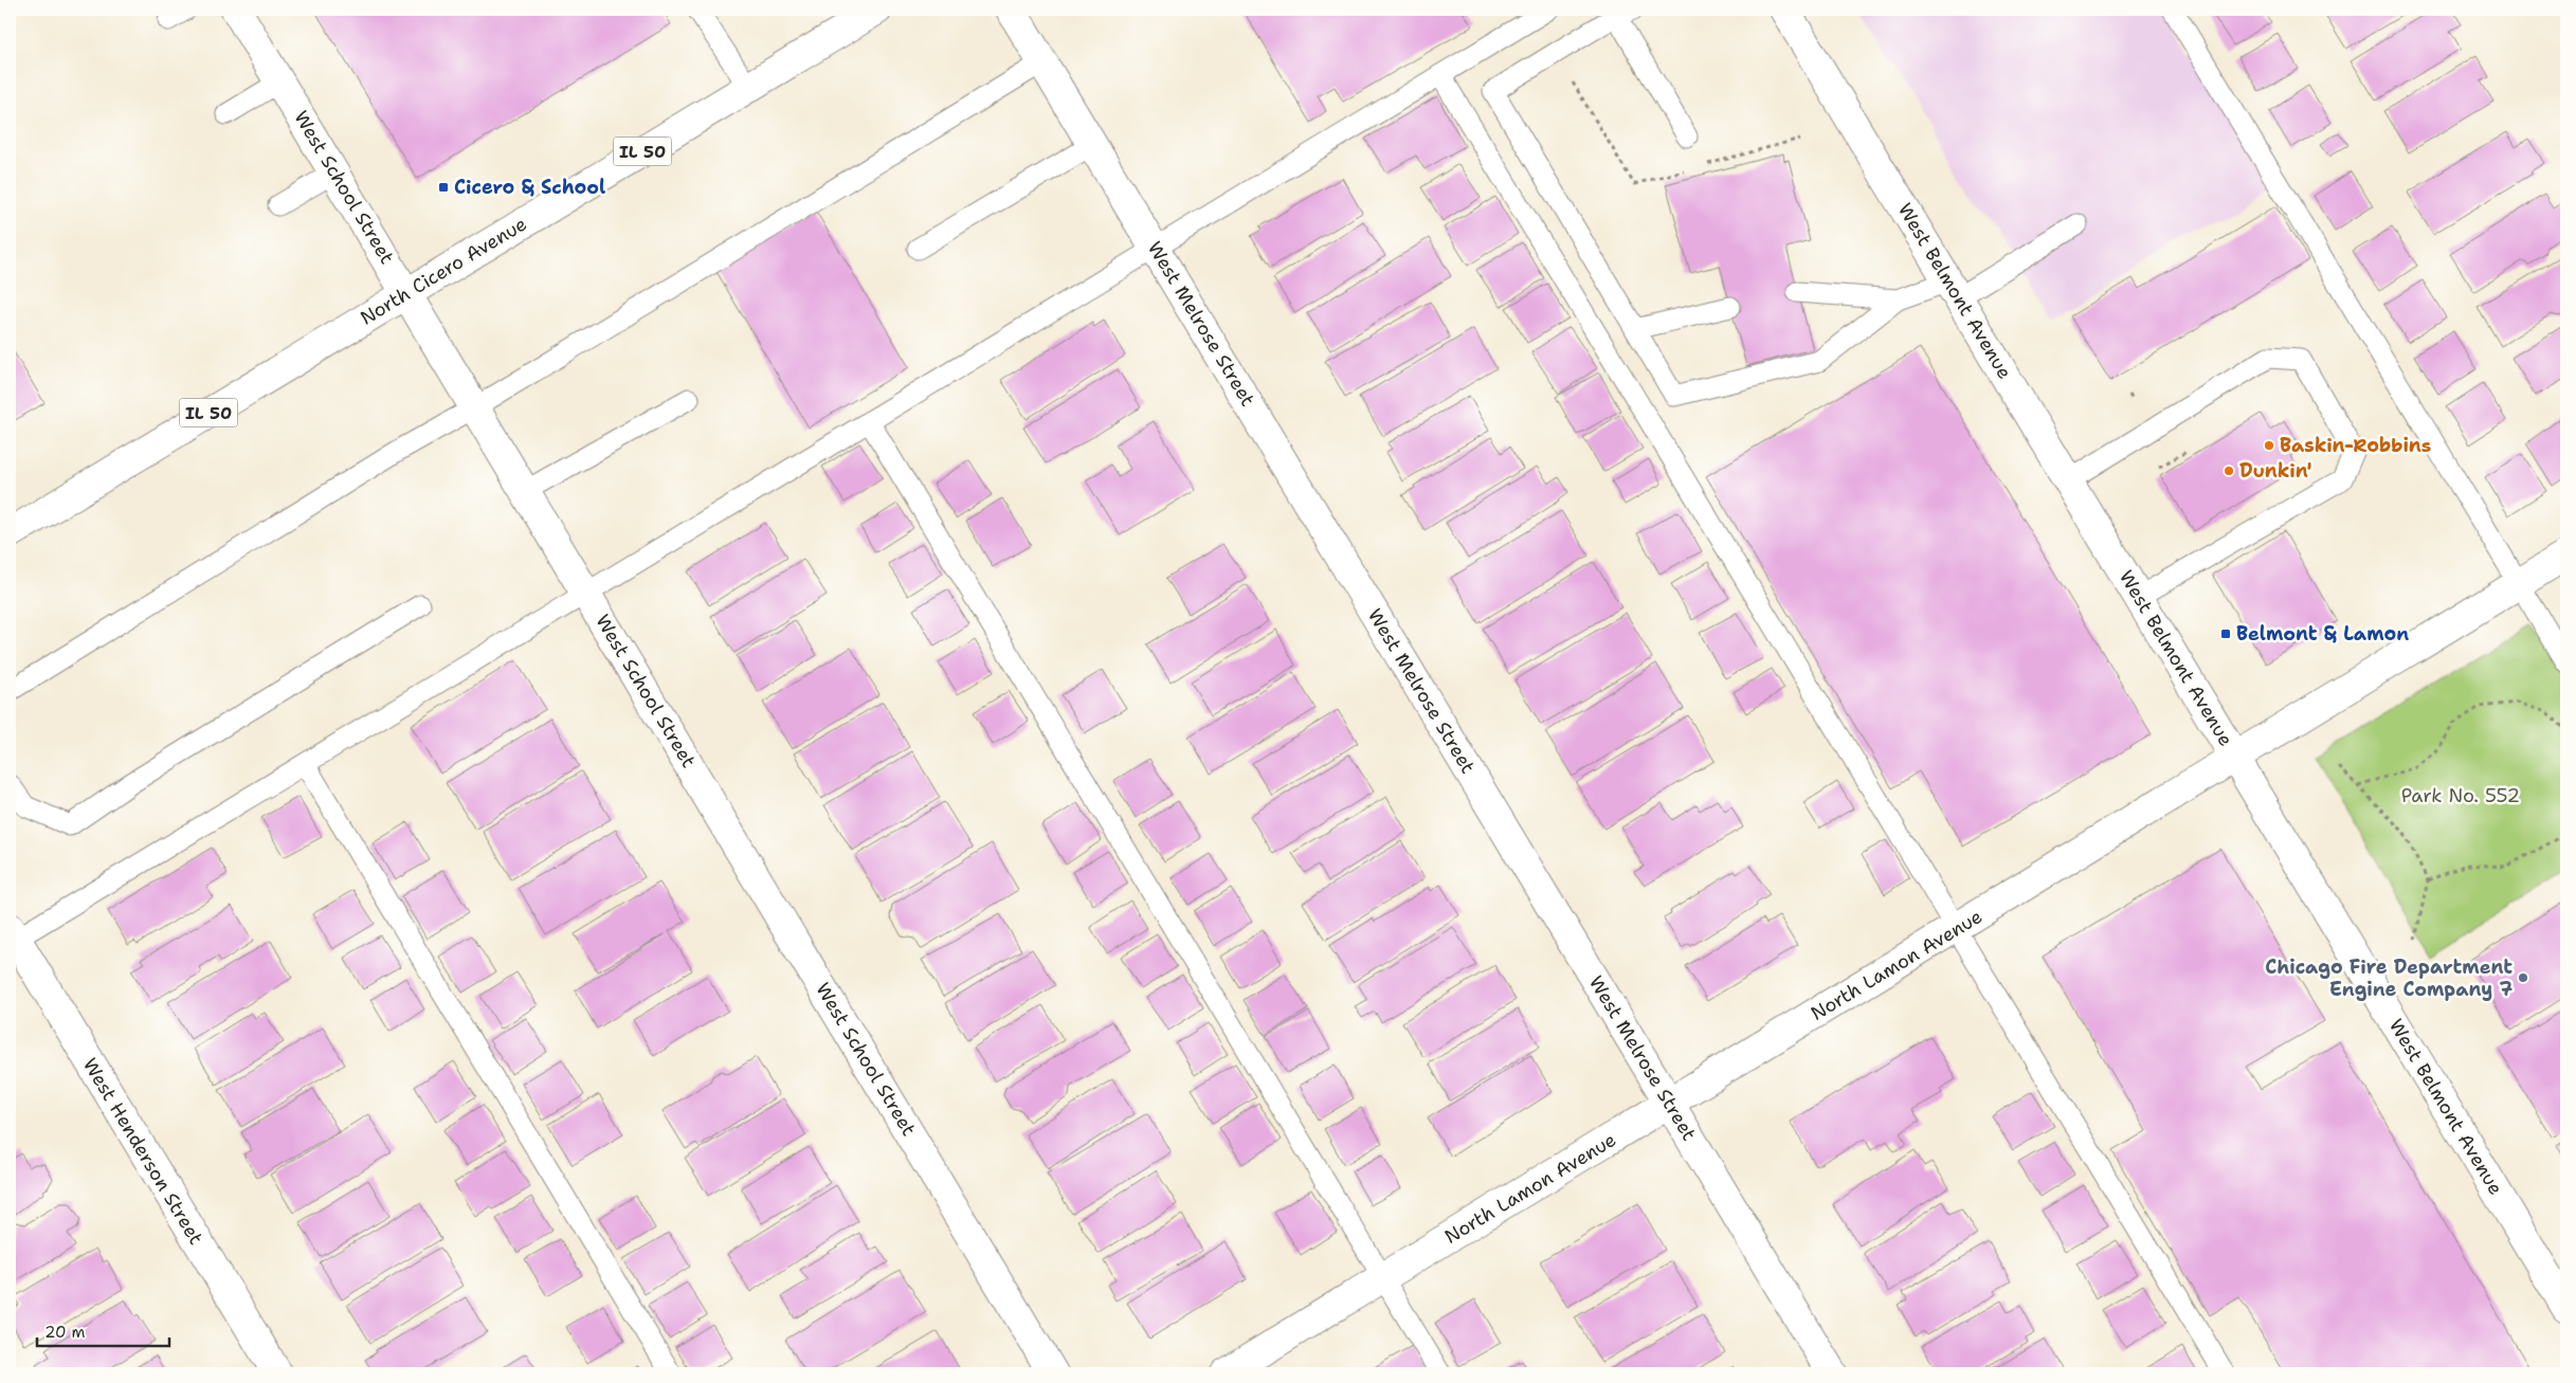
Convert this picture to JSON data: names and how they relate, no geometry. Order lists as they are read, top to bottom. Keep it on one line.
{"streets":{"street":["IL 50","West School Street","North Cicero Avenue","West Belmont Avenue","West Melrose Street","North Lamon Avenue","West Henderson Street"]},"crossings":[["West School Street","North Cicero Avenue"],["West Belmont Avenue","North Lamon Avenue"],["West Melrose Street","North Lamon Avenue"]],"parks":["Park No. 552"],"places":{"transit":["Cicero & School","Belmont & Lamon"],"other":["Baskin-Robbins","Dunkin'","Chicago Fire Department Engine Company 7"]},"scale_bar":"20 m"}
